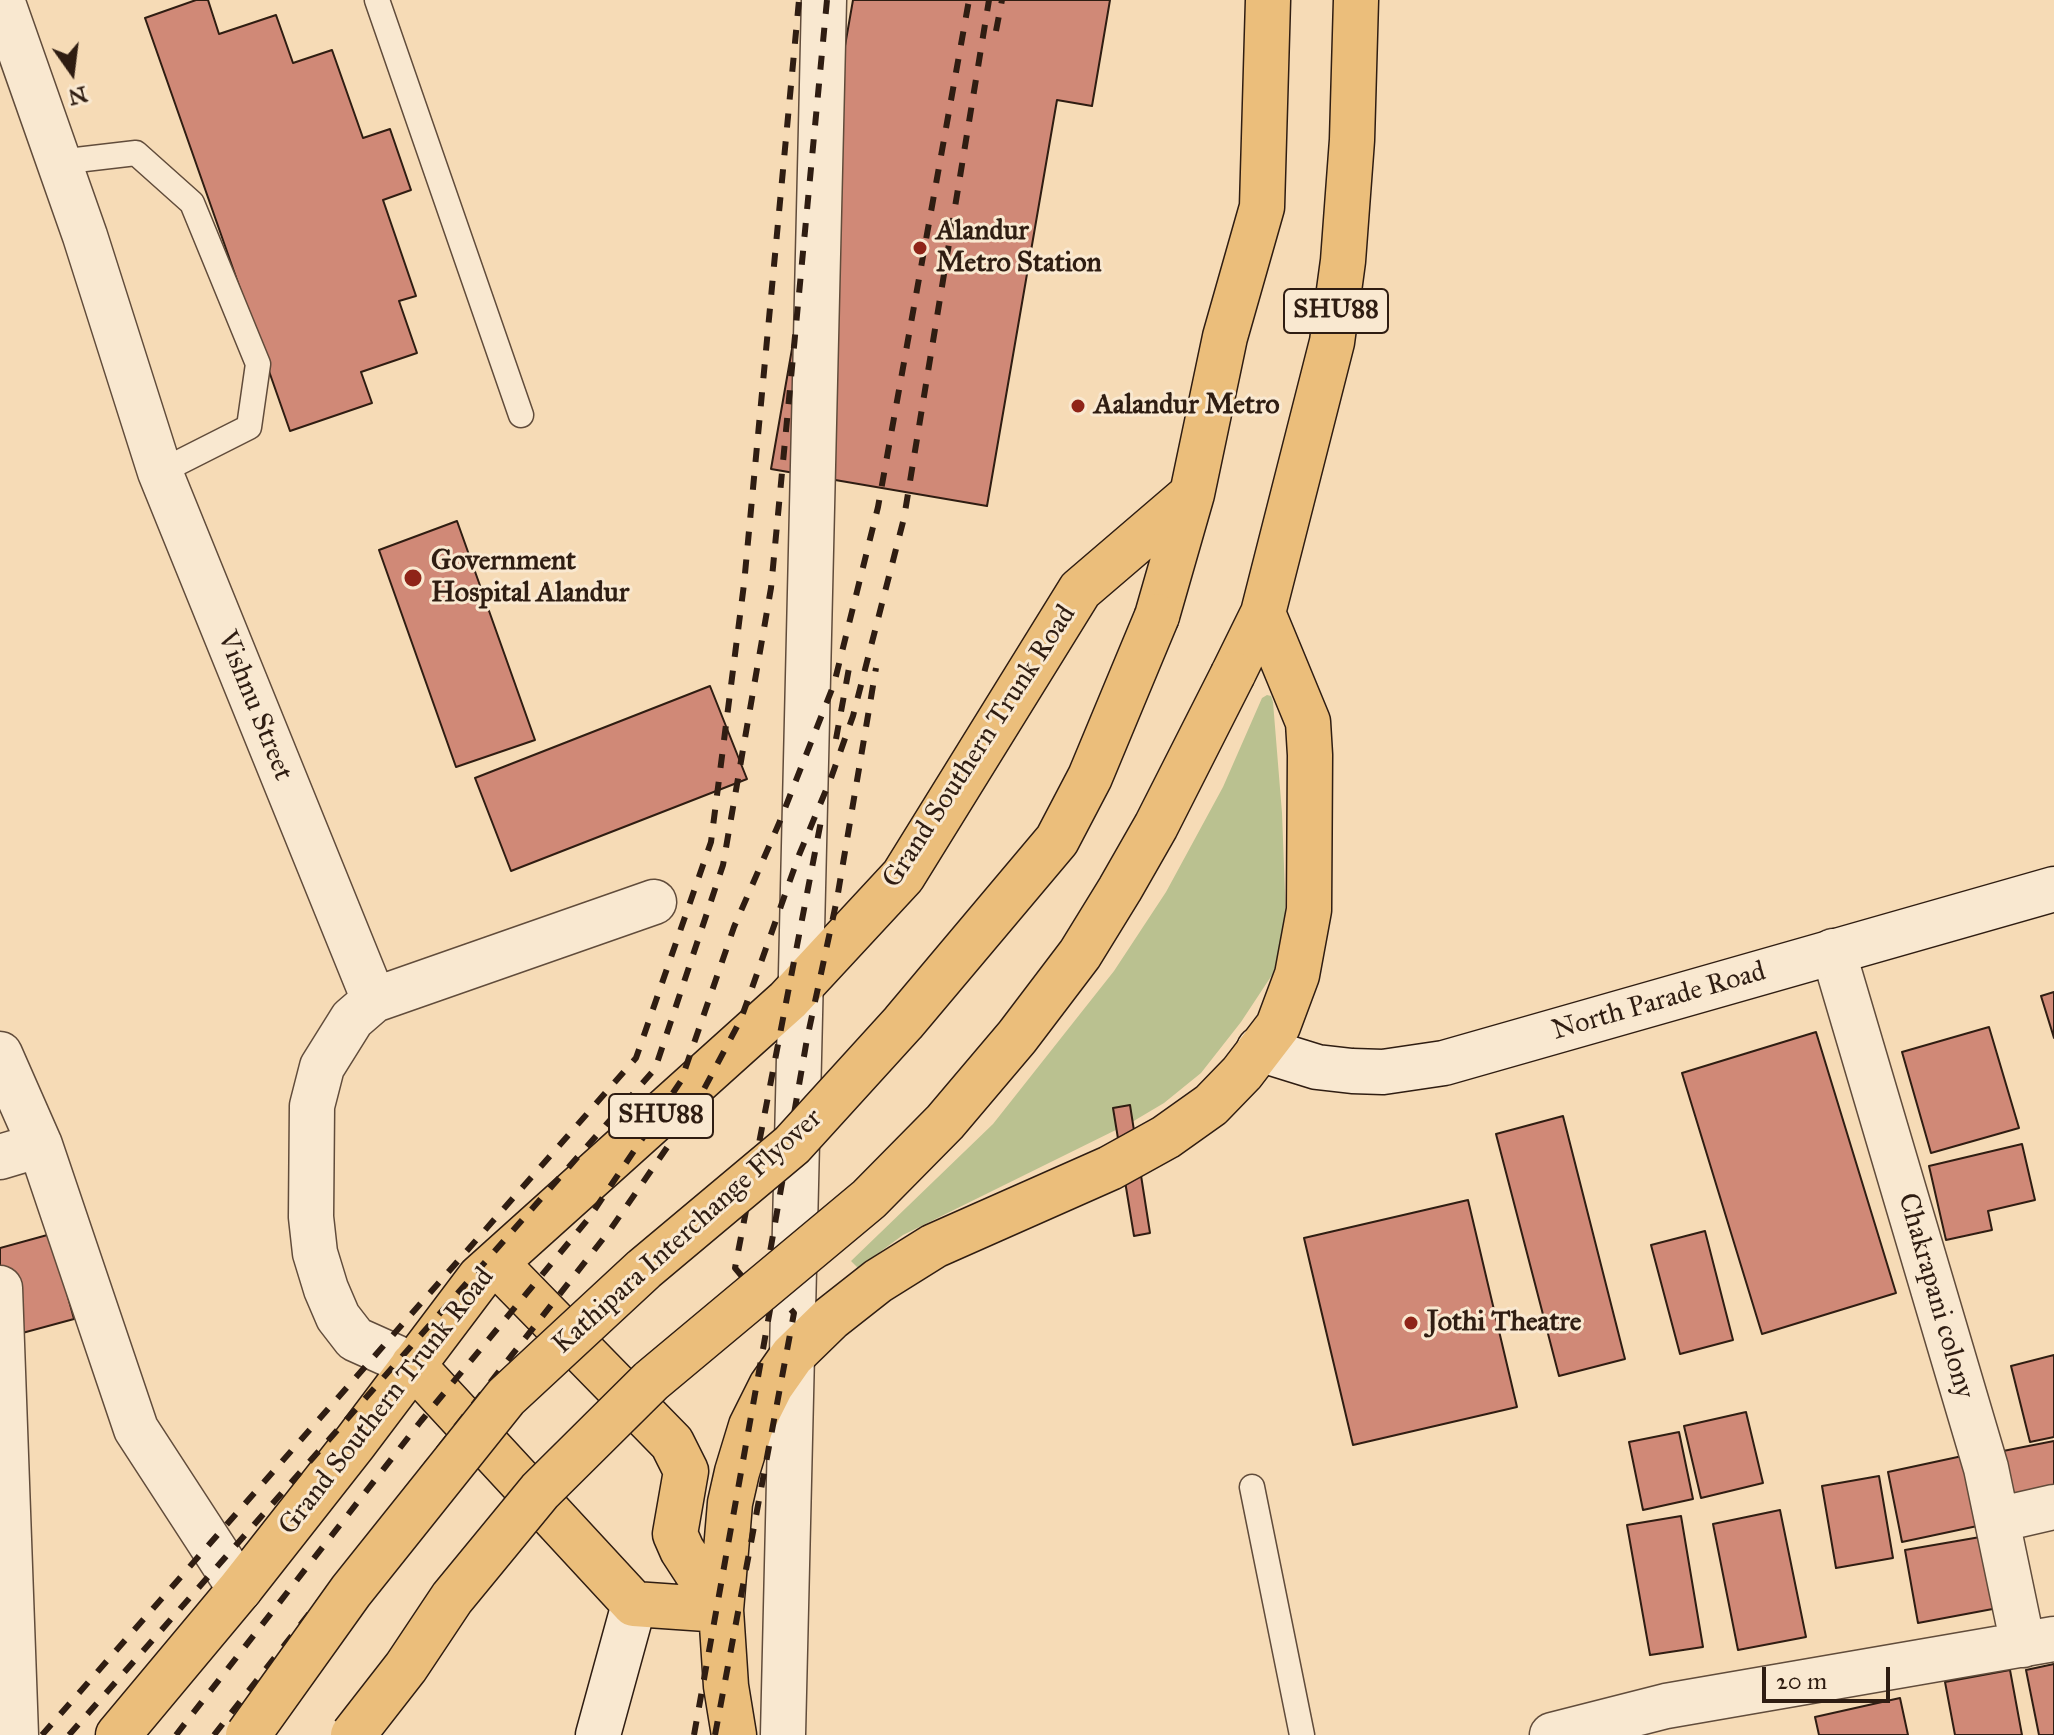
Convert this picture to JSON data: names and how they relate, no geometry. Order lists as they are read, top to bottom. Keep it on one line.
{"streets":{"main road":["SHU88","Grand Southern Trunk Road","Kathipara Interchange Flyover"],"street":["Vishnu Street","North Parade Road","Chakrapani colony"]},"crossings":[["Grand Southern Trunk Road","Kathipara Interchange Flyover"],["North Parade Road","Chakrapani colony"]],"places":["Alandur Metro Station","Aalandur Metro","Government Hospital Alandur","Jothi Theatre"],"scale_bar":"20 m","north":"bottom"}
